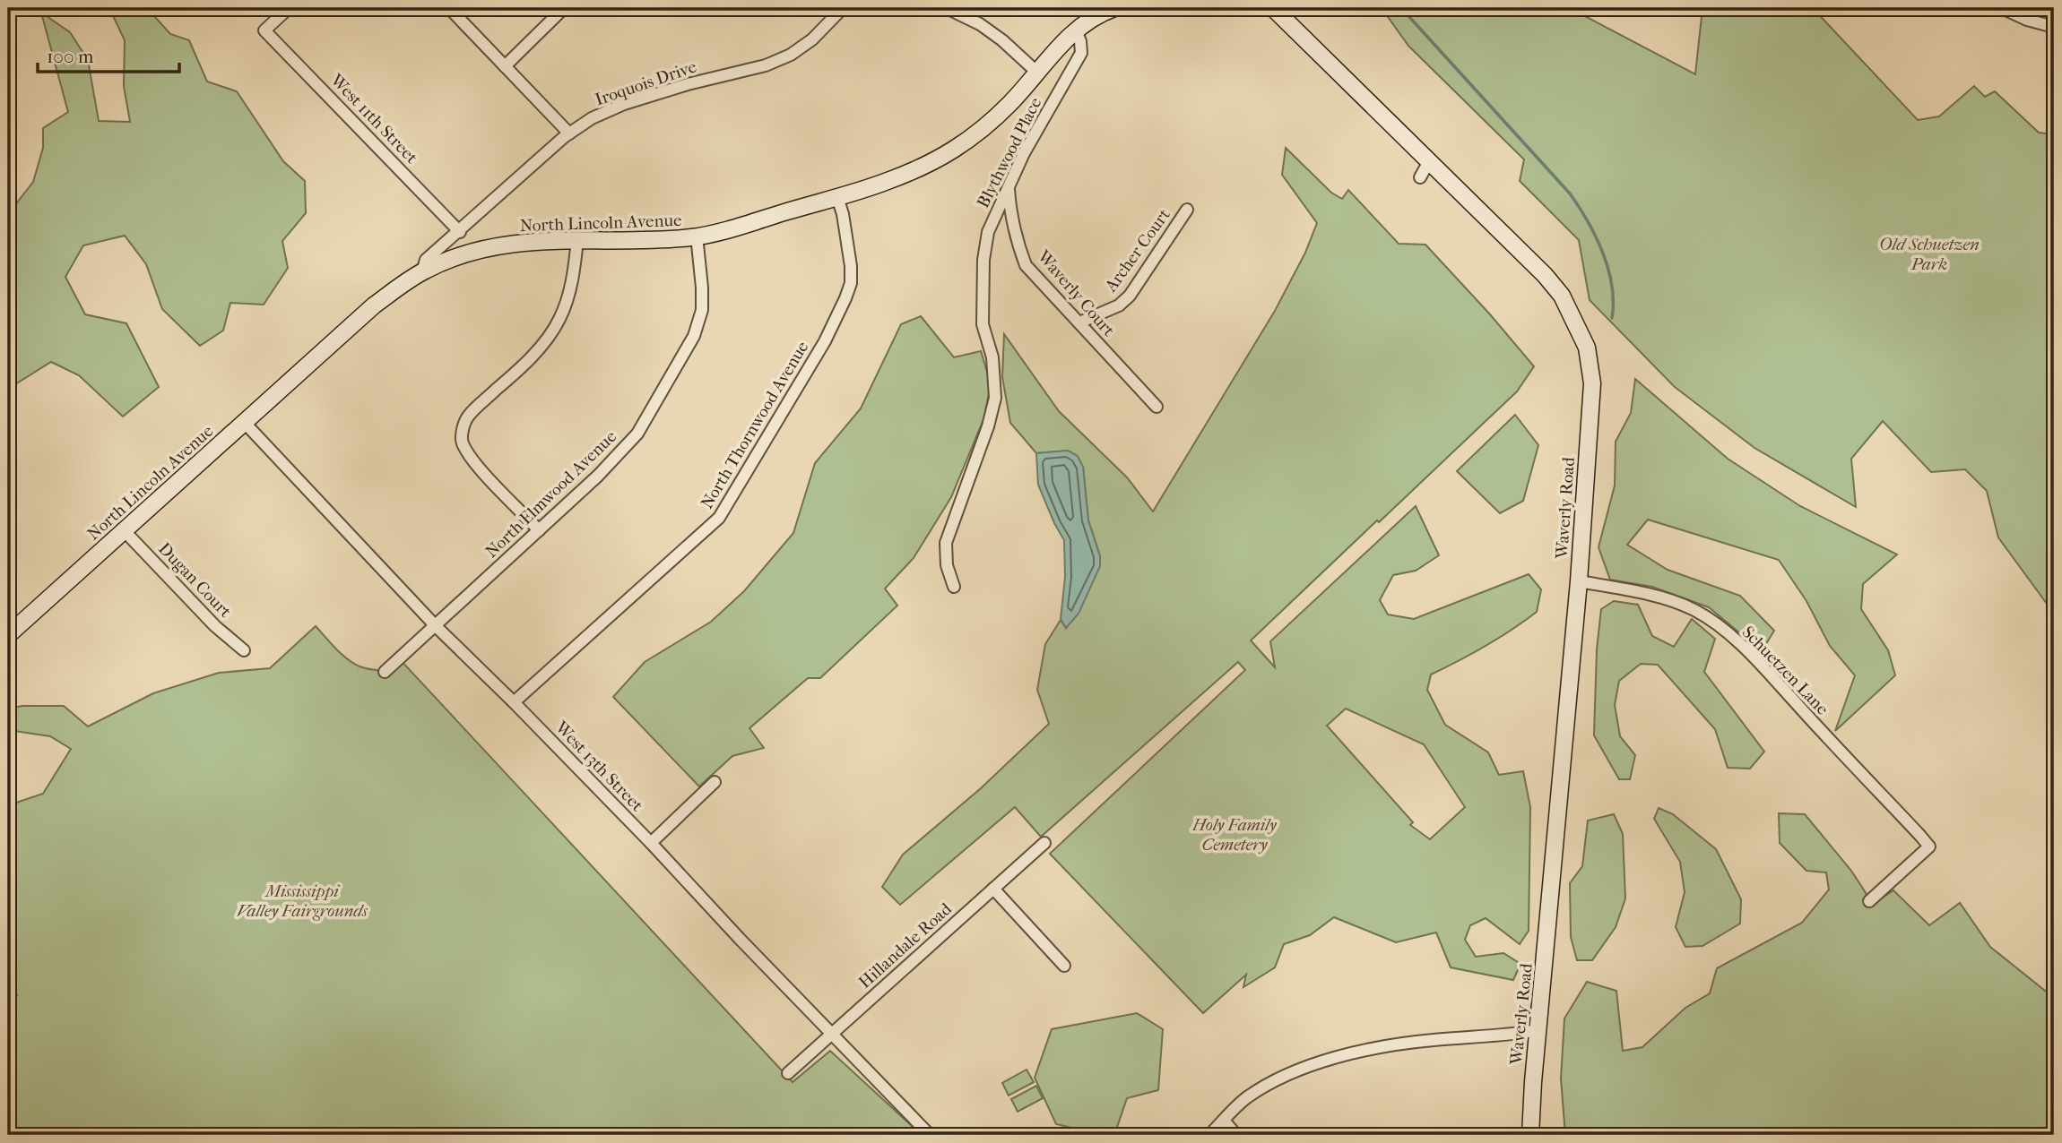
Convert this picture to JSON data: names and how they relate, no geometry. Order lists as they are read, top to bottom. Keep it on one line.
{"streets":{"street":["Iroquois Drive","West 11th Street","Blythwood Place","North Lincoln Avenue","Archer Court","Waverly Court","North Thornwood Avenue","North Elmwood Avenue","Waverly Road","Dugan Court","Schuetzen Lane","West 13th Street","Hillandale Road"]},"crossings":[["Iroquois Drive","West 11th Street"],["Iroquois Drive","North Lincoln Avenue"],["Blythwood Place","North Lincoln Avenue"],["Blythwood Place","Waverly Court"],["North Lincoln Avenue","North Thornwood Avenue"],["North Lincoln Avenue","North Elmwood Avenue"],["North Lincoln Avenue","Dugan Court"],["North Lincoln Avenue","West 13th Street"],["Archer Court","Waverly Court"],["North Thornwood Avenue","West 13th Street"],["North Elmwood Avenue","West 13th Street"],["Waverly Road","Schuetzen Lane"],["West 13th Street","Hillandale Road"]],"parks":["Old Schuetzen Park","Holy Family Cemetery","Mississippi Valley Fairgrounds"],"scale_bar":"100 m"}
